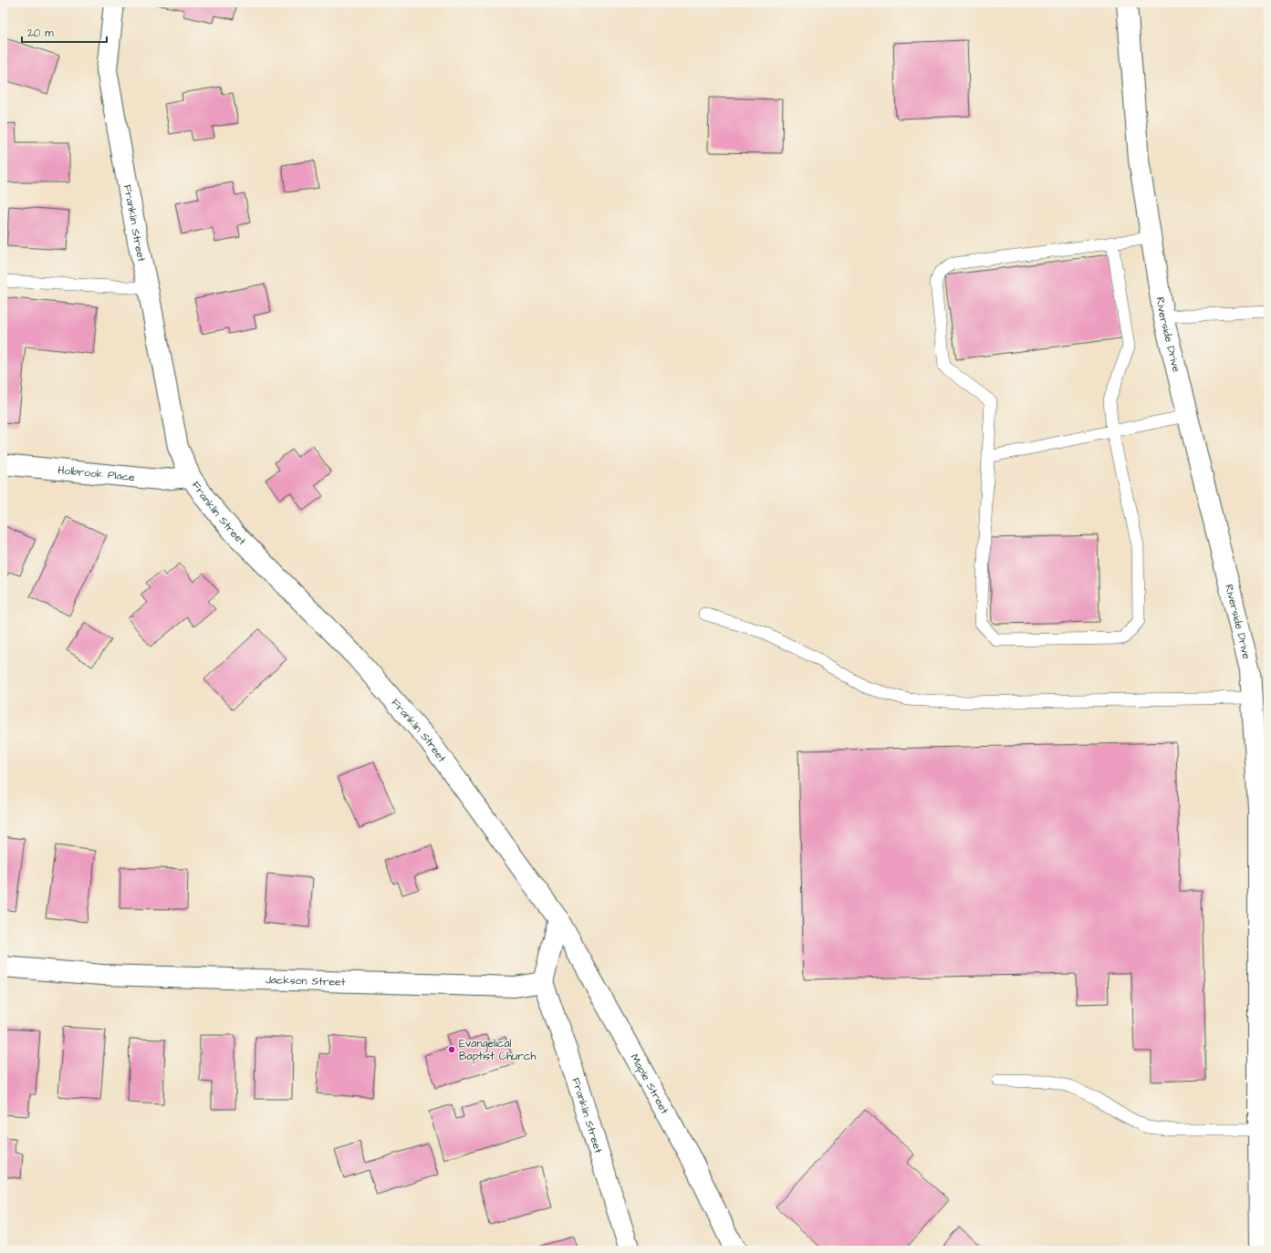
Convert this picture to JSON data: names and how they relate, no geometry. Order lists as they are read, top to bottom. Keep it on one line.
{"streets":{"street":["Franklin Street","Riverside Drive","Holbrook Place","Jackson Street","Maple Street"]},"crossings":[["Franklin Street","Holbrook Place"],["Franklin Street","Jackson Street"],["Franklin Street","Maple Street"]],"places":["Evangelical Baptist Church"],"scale_bar":"20 m"}
